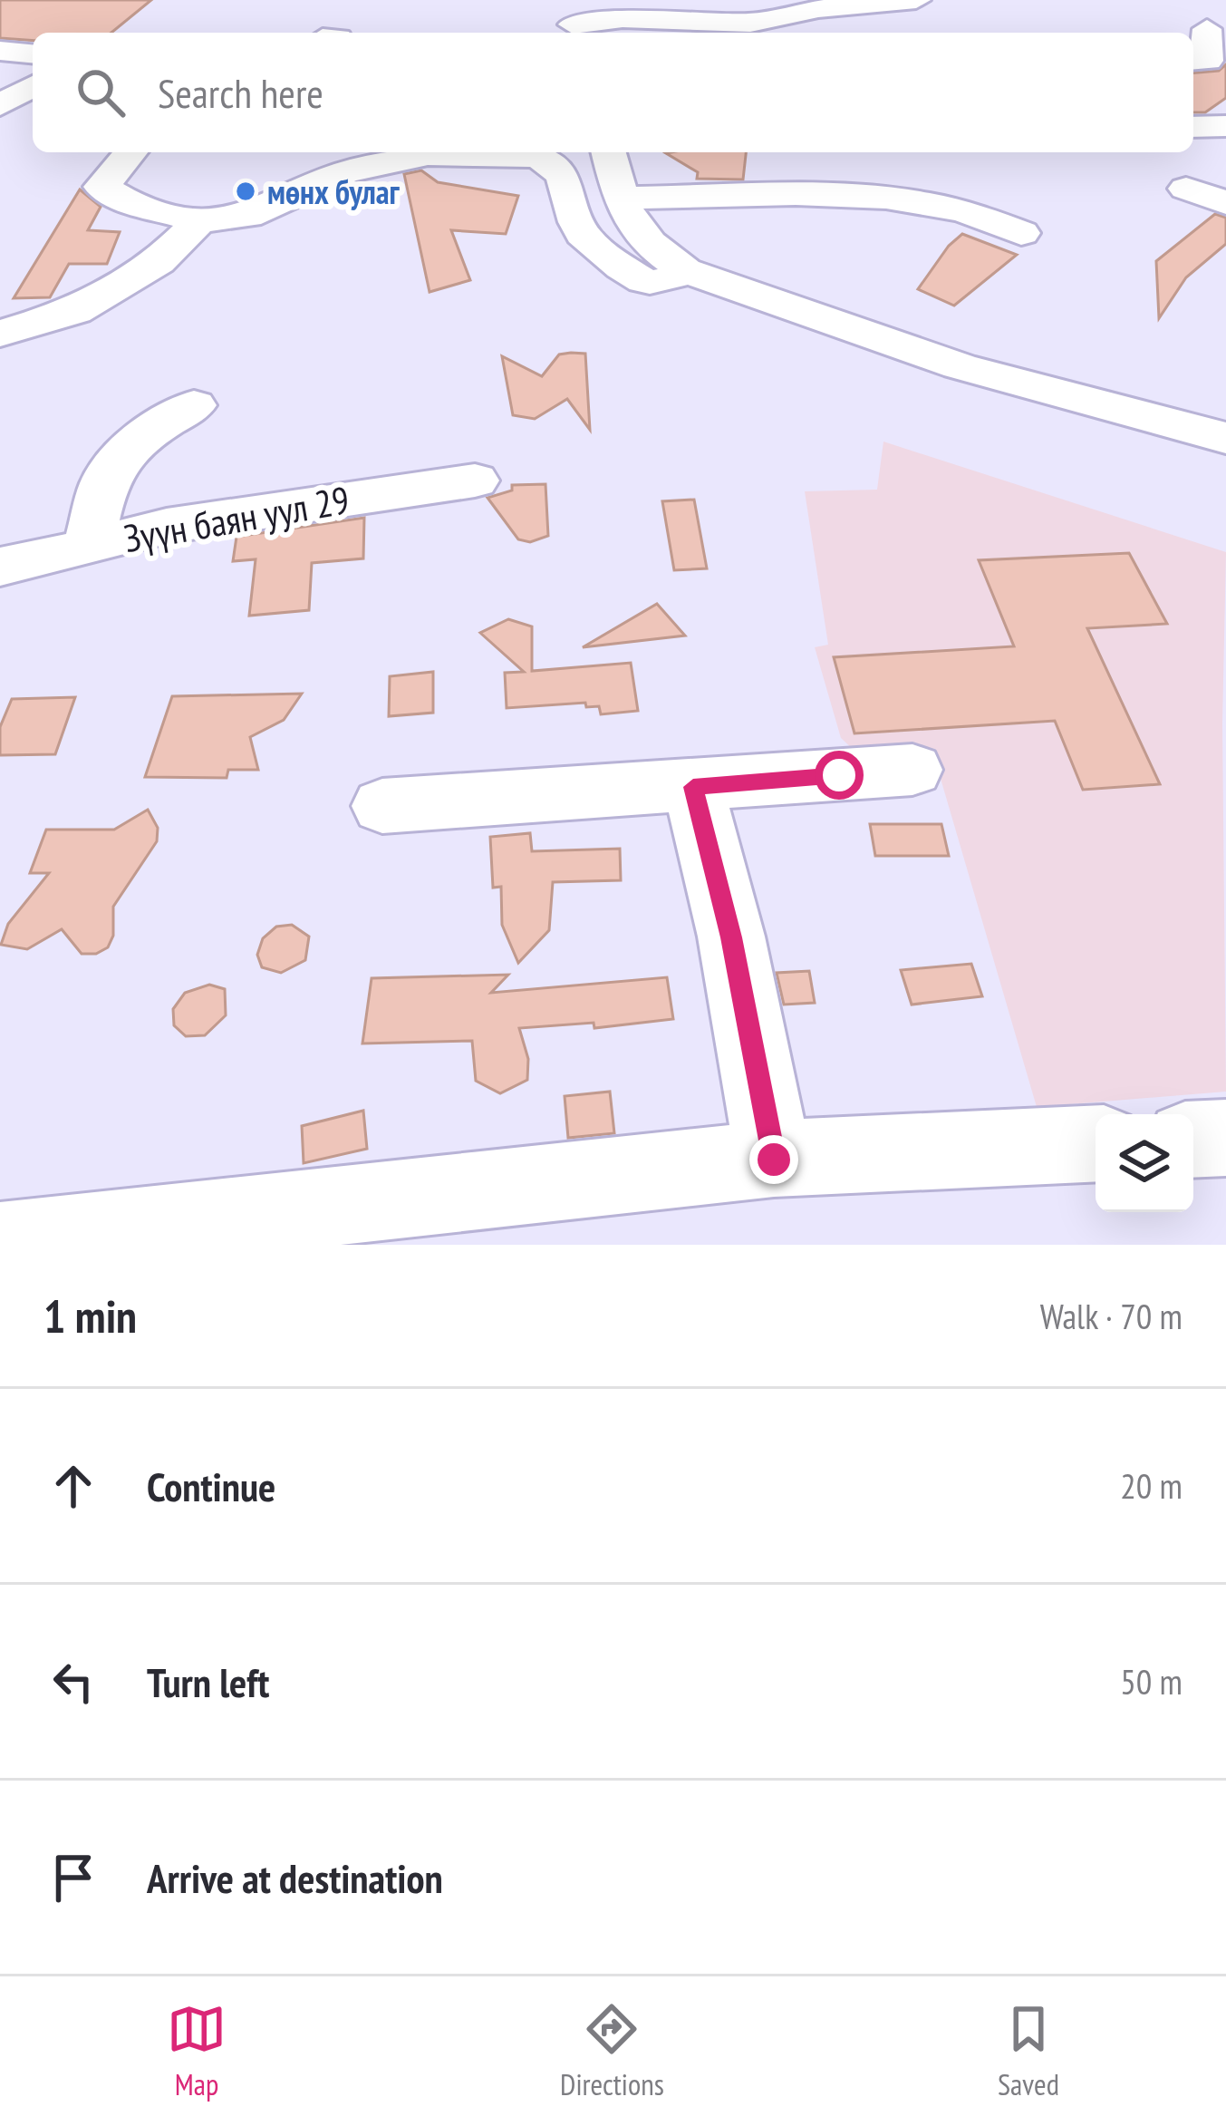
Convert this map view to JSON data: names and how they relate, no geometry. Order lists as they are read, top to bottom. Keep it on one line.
{"streets":{"street":["Зүүн баян уул 29"]},"places":["мөнх булаг"],"page":{"search":"Search here","heading":["1 min","Walk · 70 m"],"list":[["Continue","20 m"],["Turn left","50 m"],"Arrive at destination"],"nav":["Map","Directions","Saved"]}}
